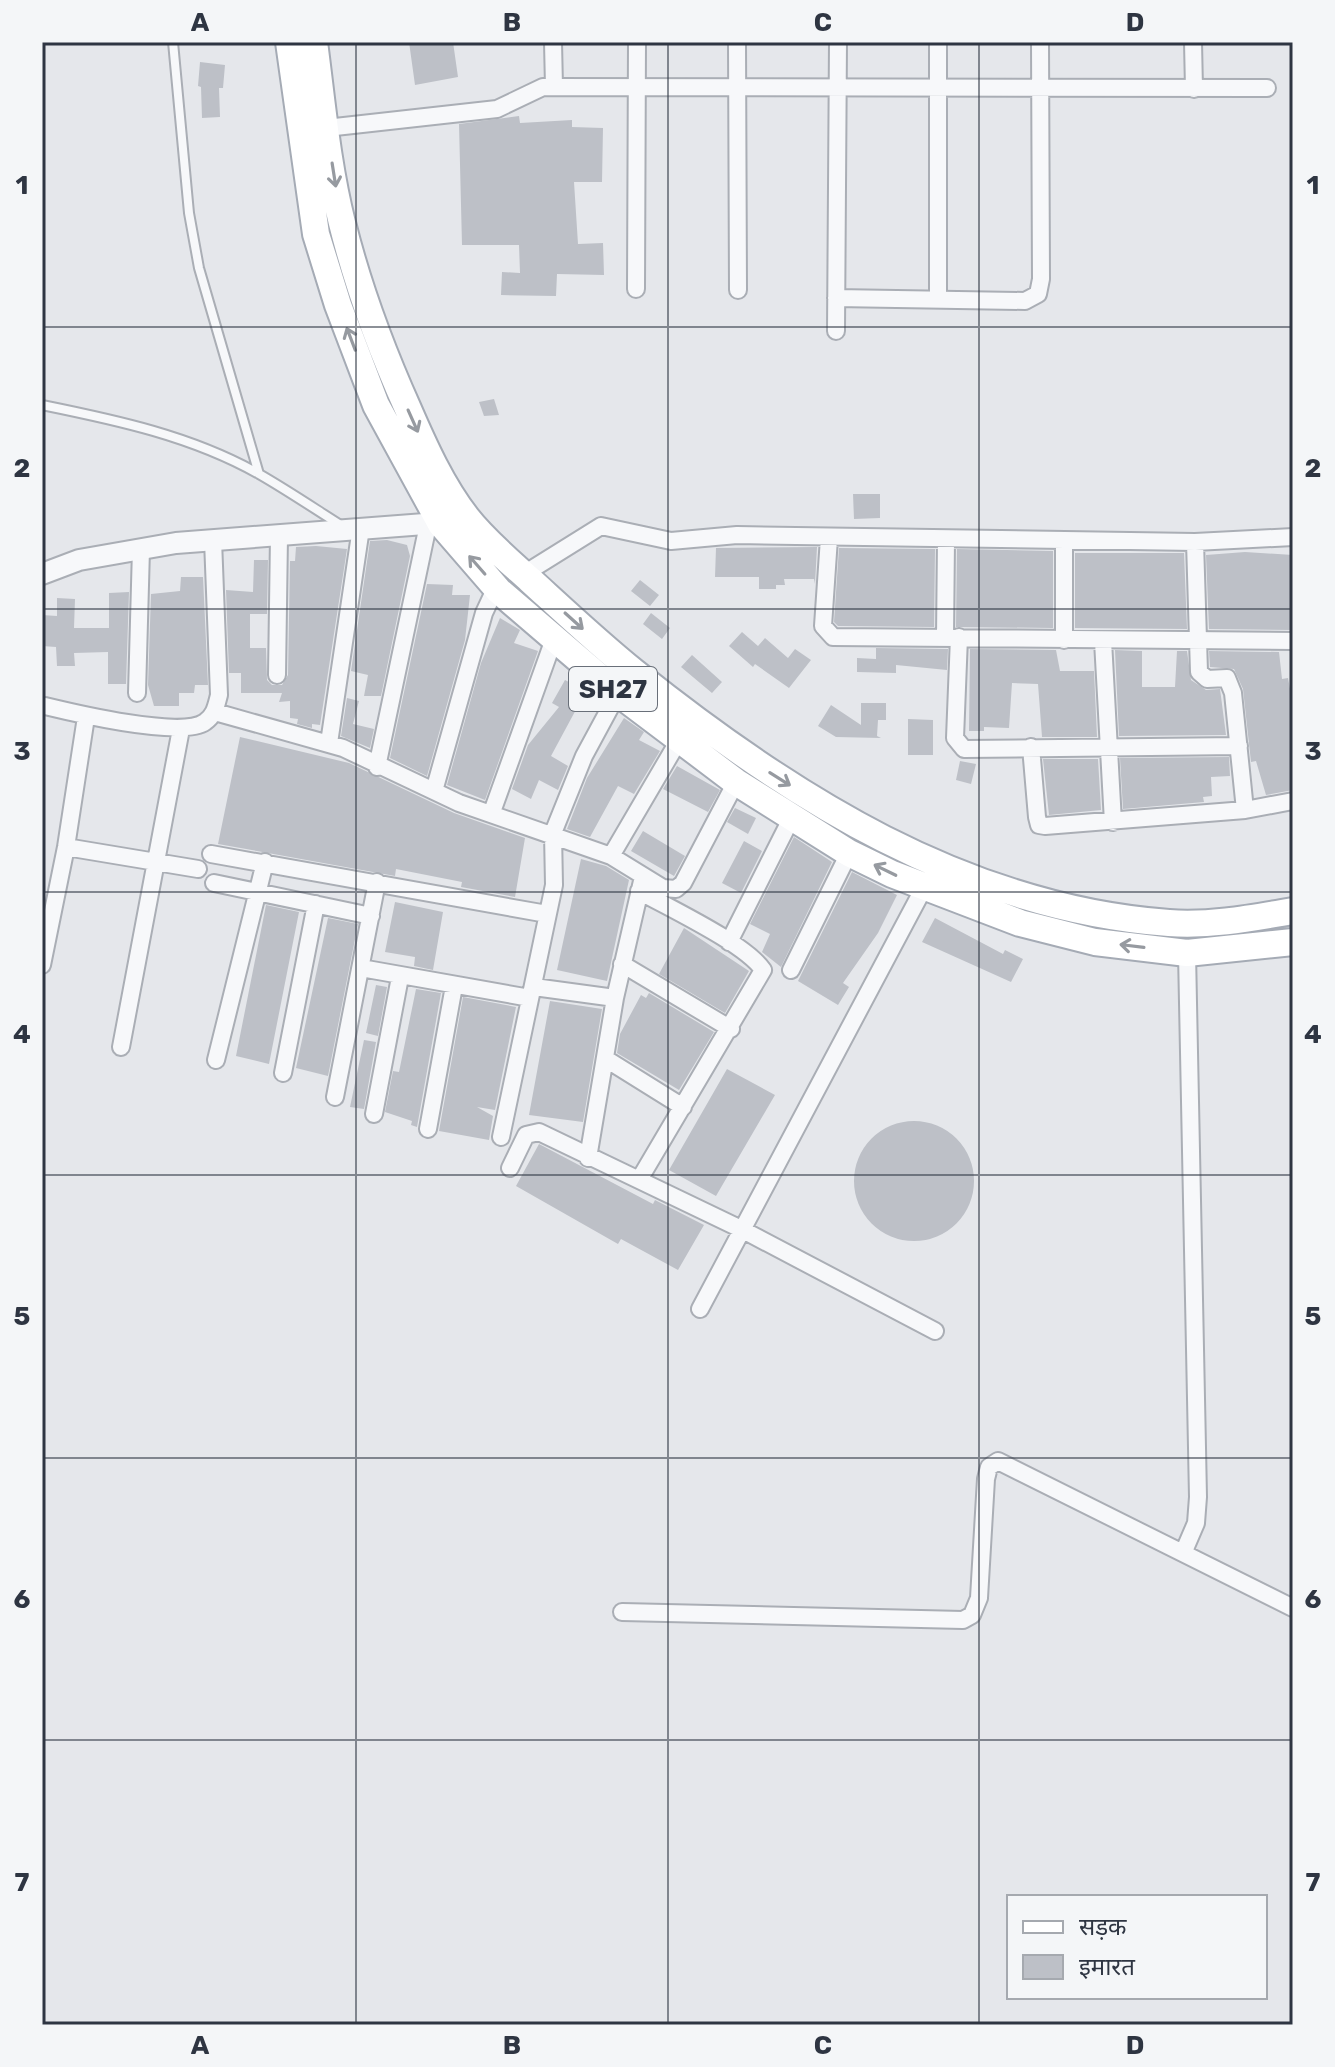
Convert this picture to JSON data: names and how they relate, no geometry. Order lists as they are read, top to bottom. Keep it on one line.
{"streets":{"main road":["SH27"]},"legend":["सड़क","इमारत"],"grid":{"columns":["A","B","C","D"],"rows":["1","2","3","4","5","6","7"]}}
